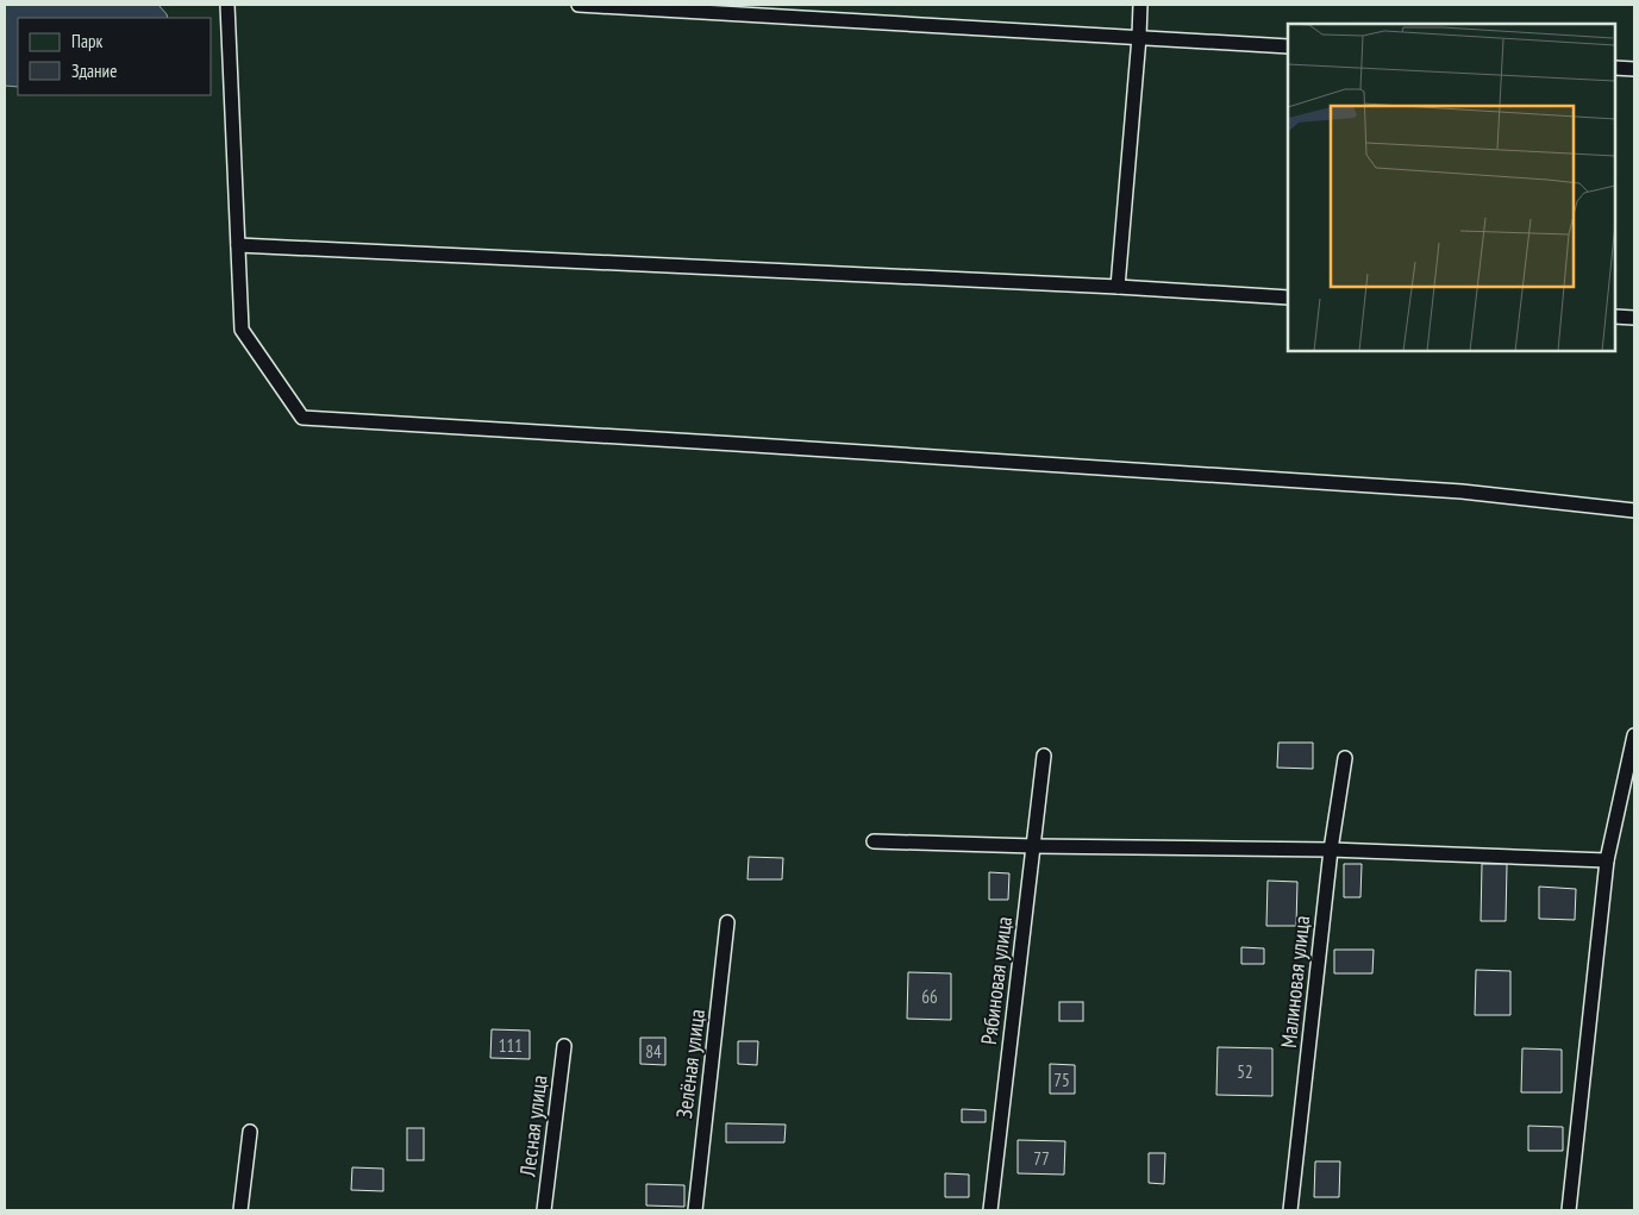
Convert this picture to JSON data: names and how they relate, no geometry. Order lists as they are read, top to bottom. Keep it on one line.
{"streets":{"lane":["Рябиновая улица","Малиновая улица","Зелёная улица","Лесная улица"]},"house_numbers":["66","111","84","52","75","77"],"legend":["Парк","Здание"]}
